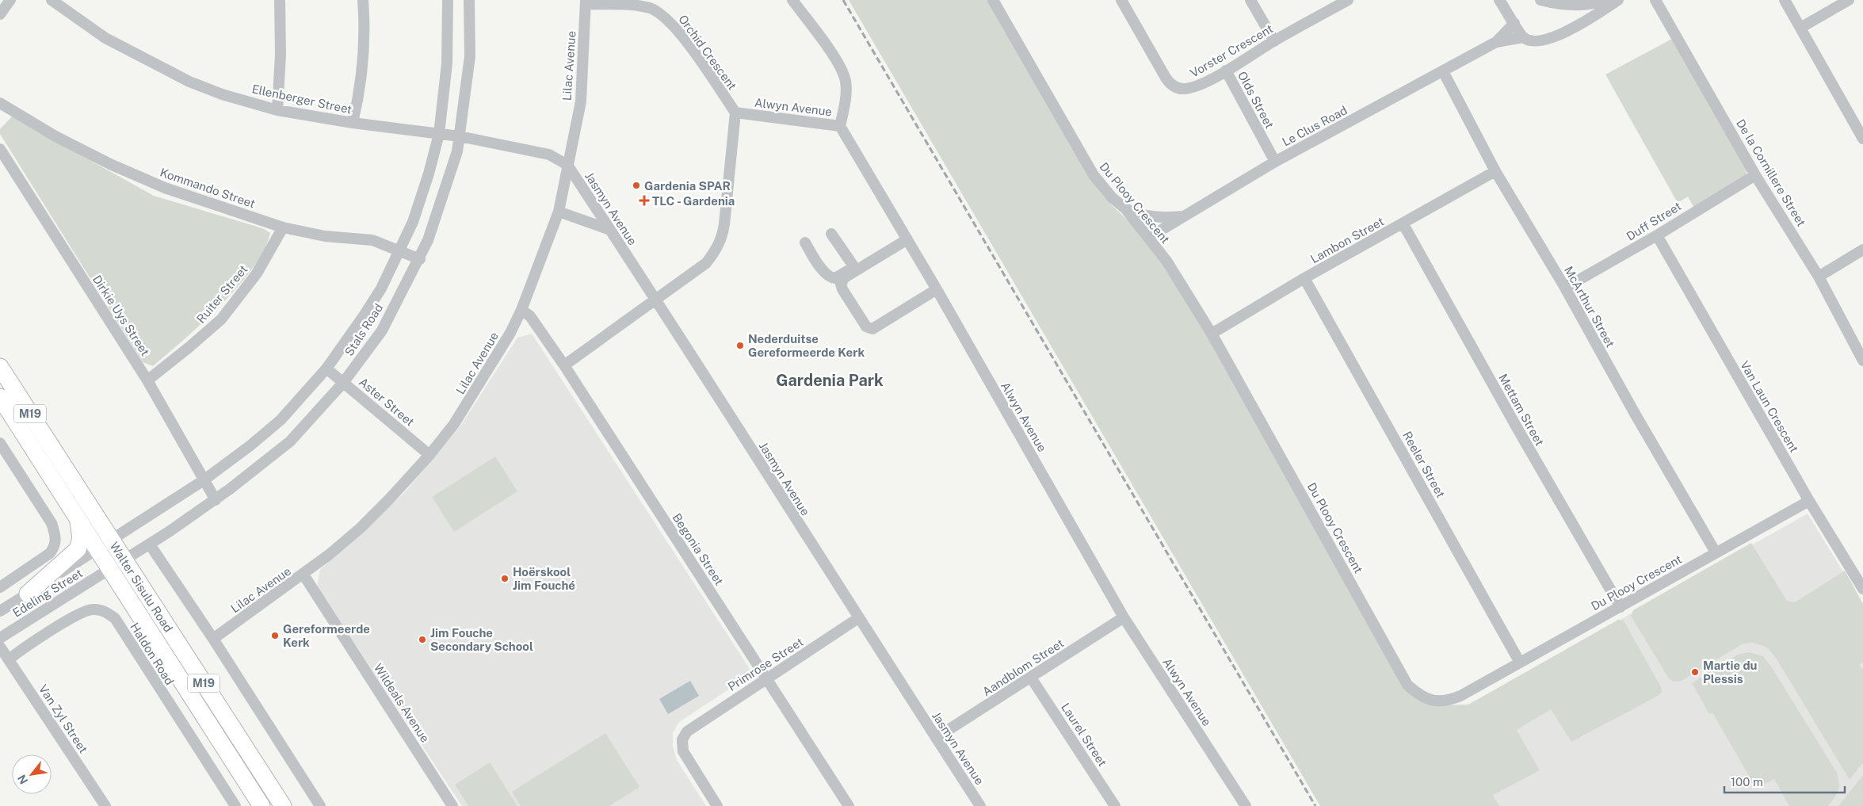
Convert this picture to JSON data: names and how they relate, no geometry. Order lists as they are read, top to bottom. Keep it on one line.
{"streets":{"highway":["M19","Walter Sisulu Road"],"street":["Vorster Crescent","Orchid Crescent","Lilac Avenue","Ellenberger Street","Olds Street","Alwyn Avenue","Le Clus Road","De la Cornillere Street","Kommando Street","Du Plooy Crescent","Jasmyn Avenue","Duff Street","Lambon Street","Ruiter Street","McArthur Street","Dirkie Uys Street","Stals Road","Aster Street","Van Laun Crescent","Mettam Street","Reeler Street","Begonia Street","Edeling Street","Haldon Road","Primrose Street","Aandblom Street","Wildeals Avenue","Van Zyl Street","Laurel Street"]},"crossings":[["Vorster Crescent","Olds Street"],["Orchid Crescent","Lilac Avenue"],["Orchid Crescent","Alwyn Avenue"],["Lilac Avenue","Ellenberger Street"],["Lilac Avenue","Jasmyn Avenue"],["Lilac Avenue","Aster Street"],["Lilac Avenue","Begonia Street"],["Lilac Avenue","Wildeals Avenue"],["Ellenberger Street","Jasmyn Avenue"],["Ellenberger Street","Stals Road"],["Olds Street","Le Clus Road"],["Alwyn Avenue","Aandblom Street"],["Le Clus Road","Du Plooy Crescent"],["Le Clus Road","McArthur Street"],["De la Cornillere Street","Duff Street"],["Kommando Street","Ruiter Street"],["Kommando Street","Stals Road"],["Du Plooy Crescent","Lambon Street"],["Du Plooy Crescent","McArthur Street"],["Du Plooy Crescent","Van Laun Crescent"],["Du Plooy Crescent","Mettam Street"],["Du Plooy Crescent","Reeler Street"],["Jasmyn Avenue","Primrose Street"],["Jasmyn Avenue","Aandblom Street"],["Duff Street","McArthur Street"],["Duff Street","Van Laun Crescent"],["Lambon Street","McArthur Street"],["Lambon Street","Mettam Street"],["Lambon Street","Reeler Street"],["Ruiter Street","Dirkie Uys Street"],["Dirkie Uys Street","Stals Road"],["Stals Road","Aster Street"],["Stals Road","Walter Sisulu Road"],["Stals Road","Edeling Street"],["Begonia Street","Primrose Street"],["Walter Sisulu Road","Edeling Street"],["Haldon Road","Van Zyl Street"],["Aandblom Street","Laurel Street"]],"districts":["Gardenia Park"],"places":{"other":["Gardenia SPAR","Nederduitse Gereformeerde Kerk","Hoërskool Jim Fouché","Gereformeerde Kerk","Jim Fouche Secondary School","Martie du Plessis"],"health":["TLC - Gardenia"]},"scale_bar":"100 m","north":"bottom left"}
